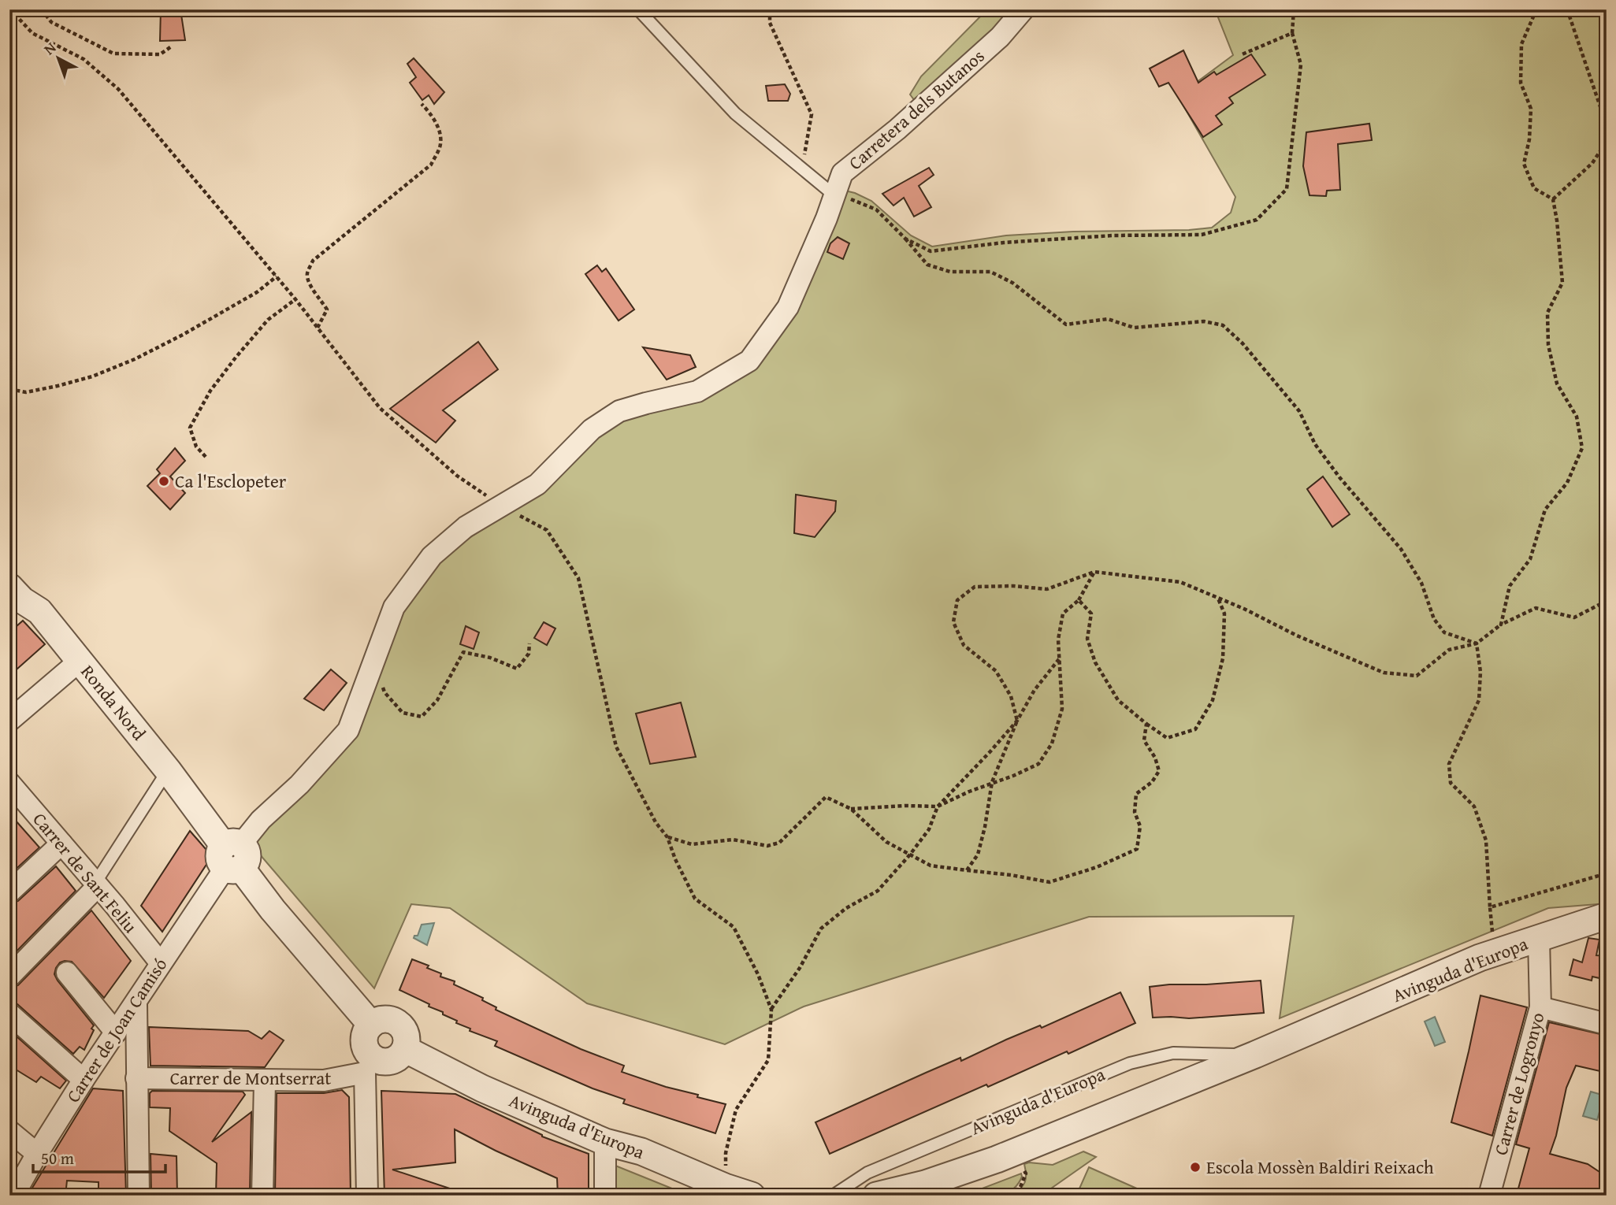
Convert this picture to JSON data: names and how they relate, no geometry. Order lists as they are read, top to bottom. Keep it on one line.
{"streets":{"street":["Carretera dels Butanos","Ronda Nord","Carrer de Sant Feliu","Avinguda d'Europa","Carrer de Joan Camisó","Carrer de Montserrat","Carrer de Logronyo"]},"crossings":[["Carretera dels Butanos","Ronda Nord"],["Carretera dels Butanos","Carrer de Joan Camisó"],["Ronda Nord","Avinguda d'Europa"],["Ronda Nord","Carrer de Joan Camisó"],["Ronda Nord","Carrer de Montserrat"],["Carrer de Sant Feliu","Carrer de Joan Camisó"],["Avinguda d'Europa","Carrer de Montserrat"],["Avinguda d'Europa","Carrer de Logronyo"]],"places":["Ca l'Esclopeter","Escola Mossèn Baldiri Reixach"],"scale_bar":"50 m","north":"top left"}
